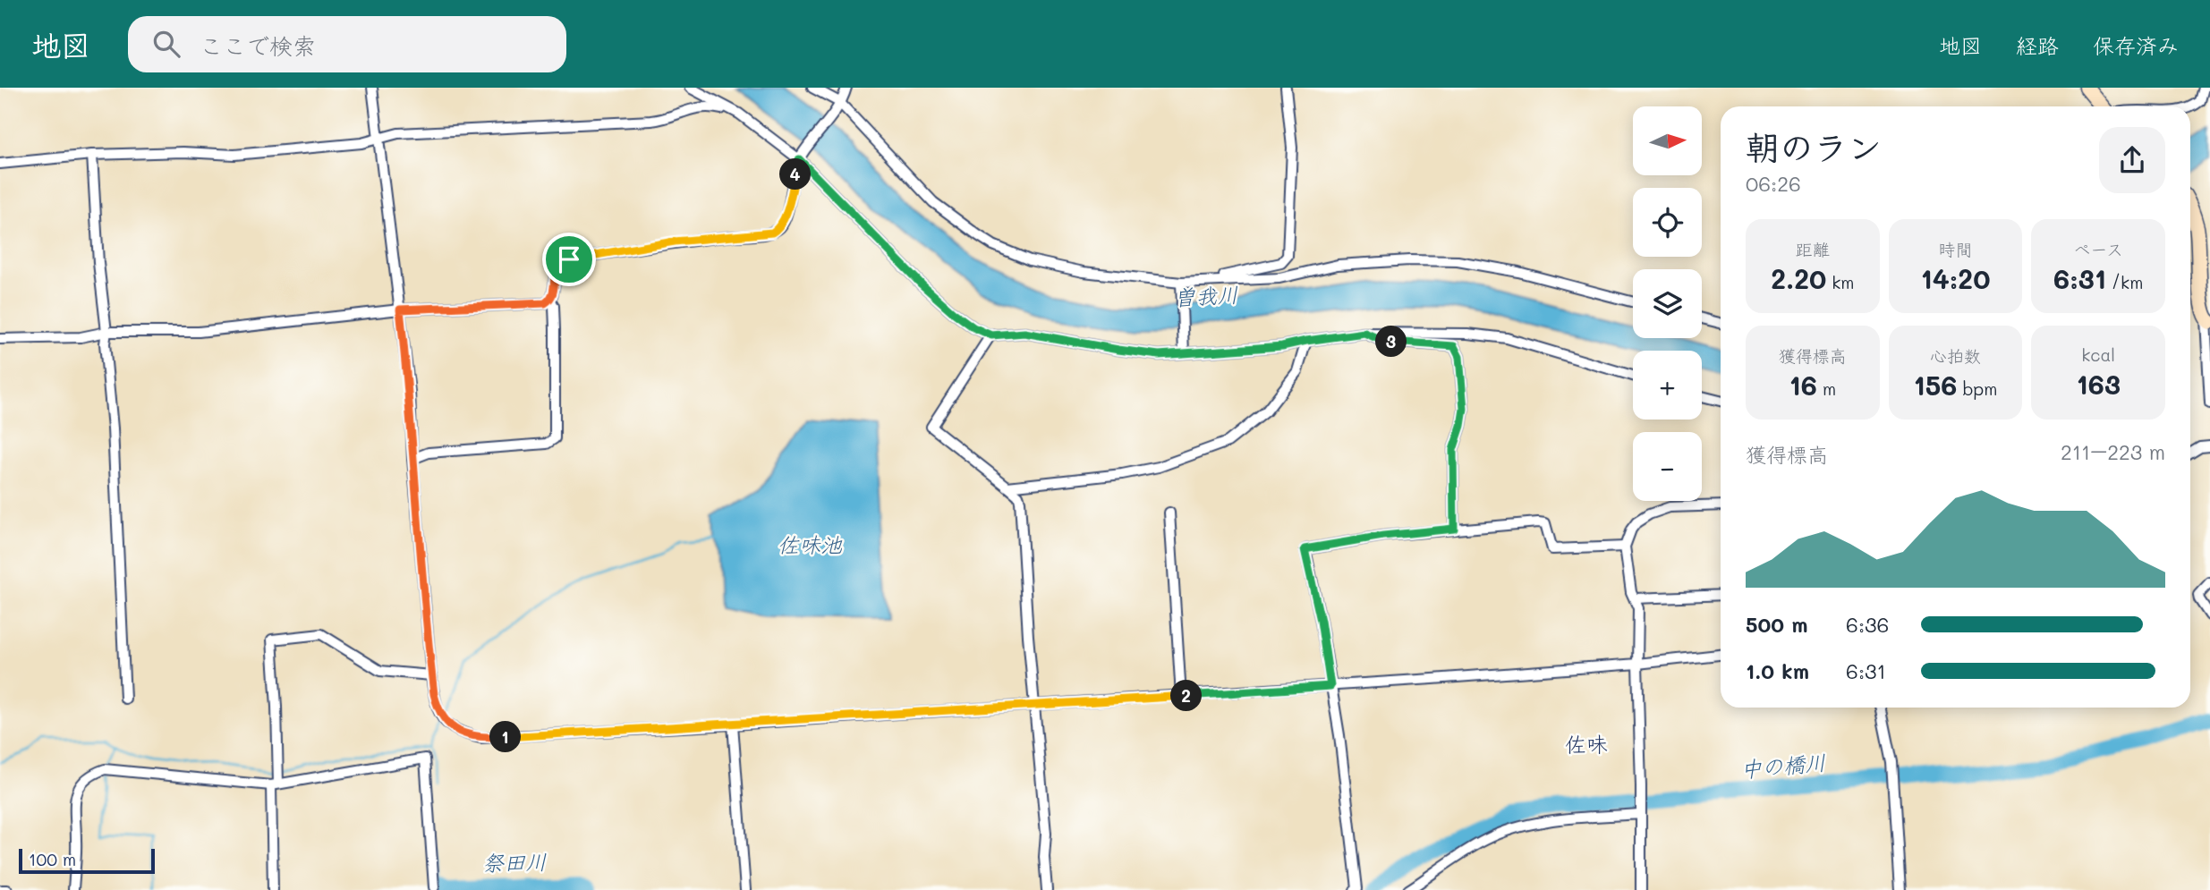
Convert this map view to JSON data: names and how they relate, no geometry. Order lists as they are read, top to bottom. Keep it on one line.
{"districts":["佐味"],"water":["曽我川","佐味池","中の橋川","祭田川"],"scale_bar":"100 m","north":"right","page":{"header":"地図","search":"ここで検索","nav":["地図","経路","保存済み"],"map_buttons":["+","−"],"heading":["朝のラン","06:26"],"pins":["4","3","2","1"],"stats":[["距離","2.20 km"],["時間","14:20"],["ペース","6:31 /km"],["獲得標高","16 m"],["心拍数","156 bpm"],["kcal","163"]],"chart":["獲得標高","211–223 m"],"list":[{"name":"500 m","note":"6:36"},{"name":"1.0 km","note":"6:31"}],"scale":"100 m"}}
